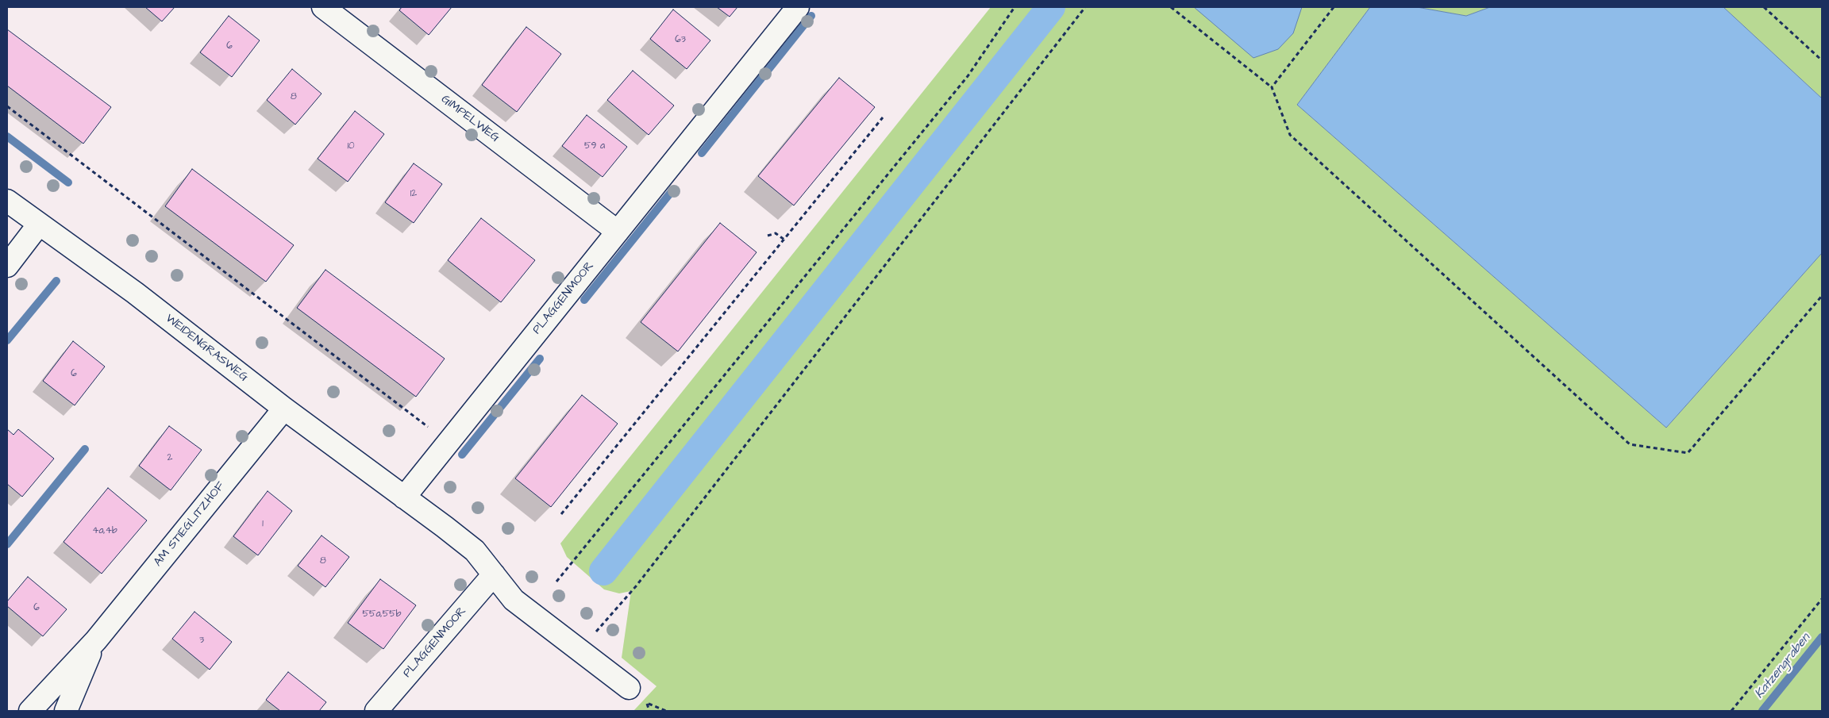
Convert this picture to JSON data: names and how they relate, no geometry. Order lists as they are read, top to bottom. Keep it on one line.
{"streets":{"street":["GIMPELWEG","PLAGGENMOOR","WEIDENGRASWEG","AM STIEGLITZHOF"]},"crossings":[["GIMPELWEG","PLAGGENMOOR"],["PLAGGENMOOR","WEIDENGRASWEG"],["WEIDENGRASWEG","AM STIEGLITZHOF"]],"water":["Katzengraben"],"house_numbers":["63","6","8","10","59 a","12","6","2","1","4a,4b","8","6","55a,55b","3"]}
